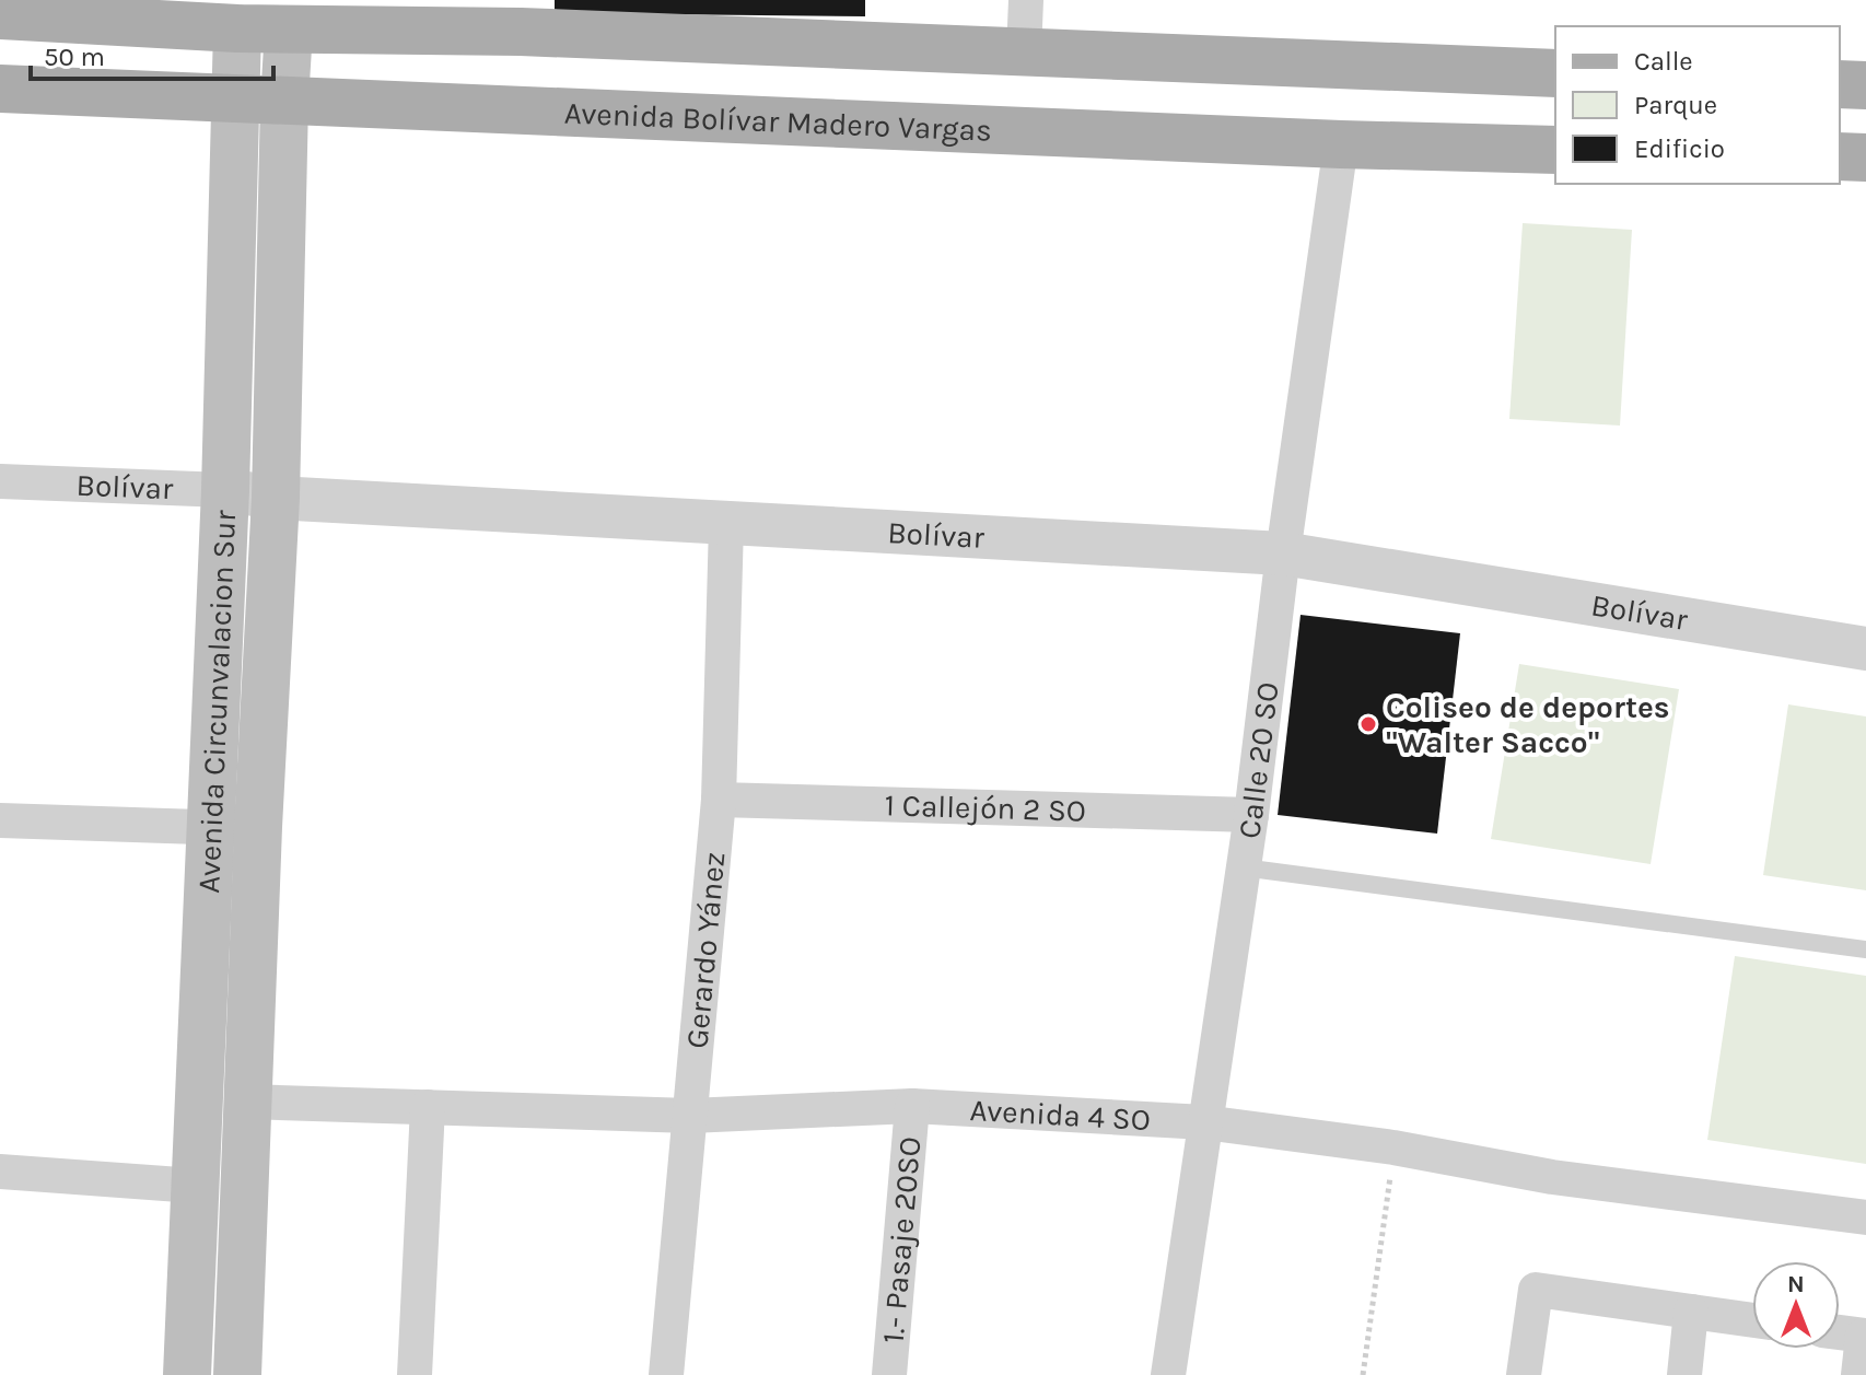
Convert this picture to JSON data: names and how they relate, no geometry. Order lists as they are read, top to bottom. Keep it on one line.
{"streets":{"main road":["Avenida Bolívar Madero Vargas","Avenida Circunvalacion Sur"],"street":["Bolívar","Calle 20 SO","1 Callejón 2 SO","Gerardo Yánez","Avenida 4 SO","1.- Pasaje 20SO"]},"crossings":[["Avenida Bolívar Madero Vargas","Avenida Circunvalacion Sur"],["Avenida Bolívar Madero Vargas","Calle 20 SO"],["Bolívar","Avenida Circunvalacion Sur"],["Bolívar","Calle 20 SO"],["Bolívar","Gerardo Yánez"],["Avenida Circunvalacion Sur","Avenida 4 SO"],["Calle 20 SO","1 Callejón 2 SO"],["Calle 20 SO","Avenida 4 SO"],["1 Callejón 2 SO","Gerardo Yánez"],["Gerardo Yánez","Avenida 4 SO"],["Avenida 4 SO","1.- Pasaje 20SO"]],"places":["Coliseo de deportes \"Walter Sacco\""],"legend":["Calle","Parque","Edificio"],"scale_bar":"50 m","north":"top"}
